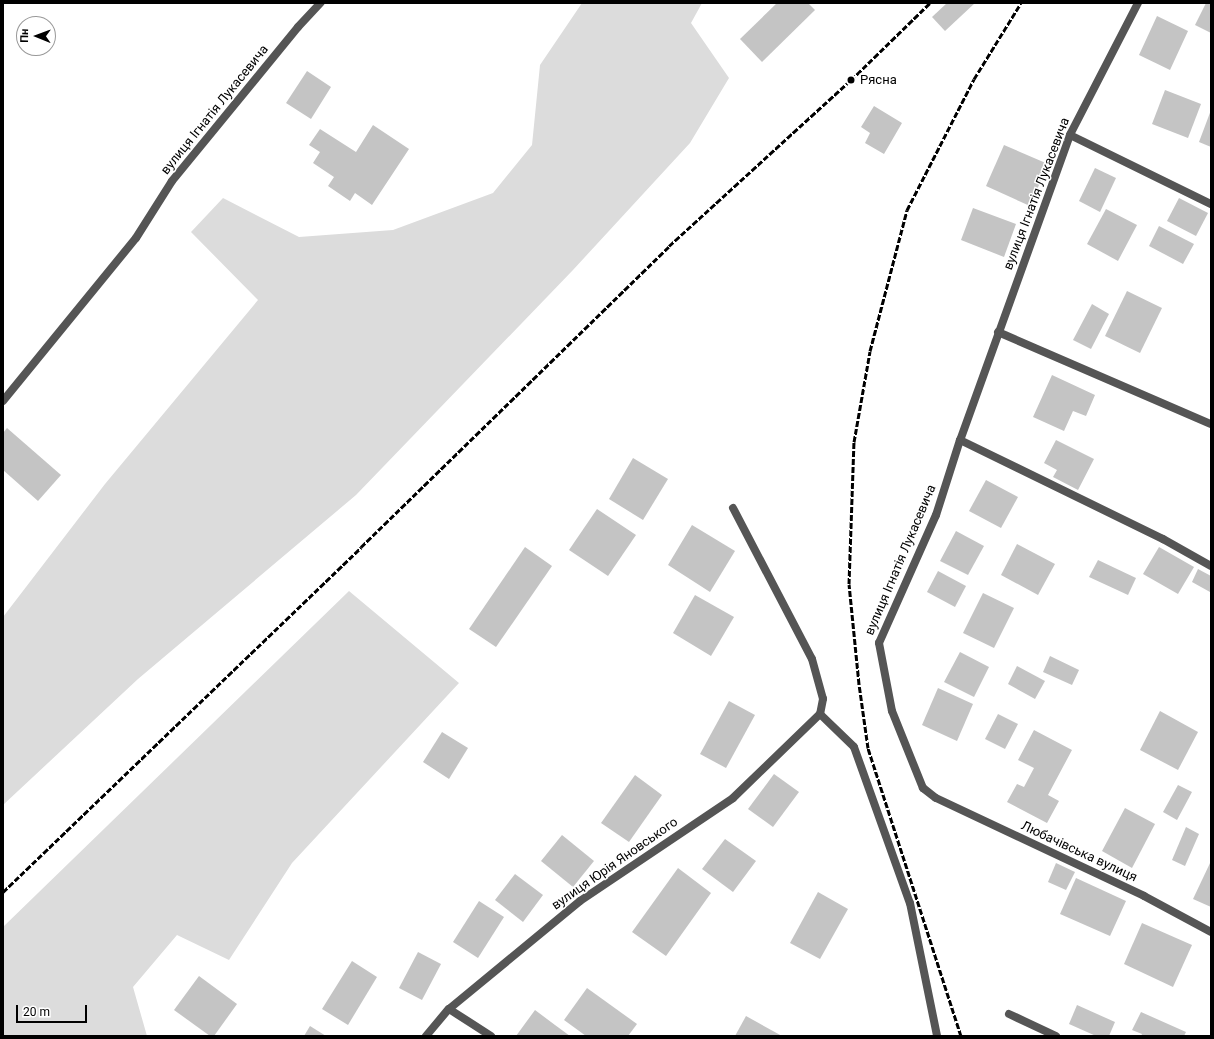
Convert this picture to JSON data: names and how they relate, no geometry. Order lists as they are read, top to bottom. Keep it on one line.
{"streets":{"street":["вулиця Ігнатія Лукасевича","Любачівська вулиця","вулиця Юрія Яновського"]},"crossings":[["вулиця Ігнатія Лукасевича","Любачівська вулиця"]],"places":["Рясна"],"scale_bar":"20 m","north":"left"}
